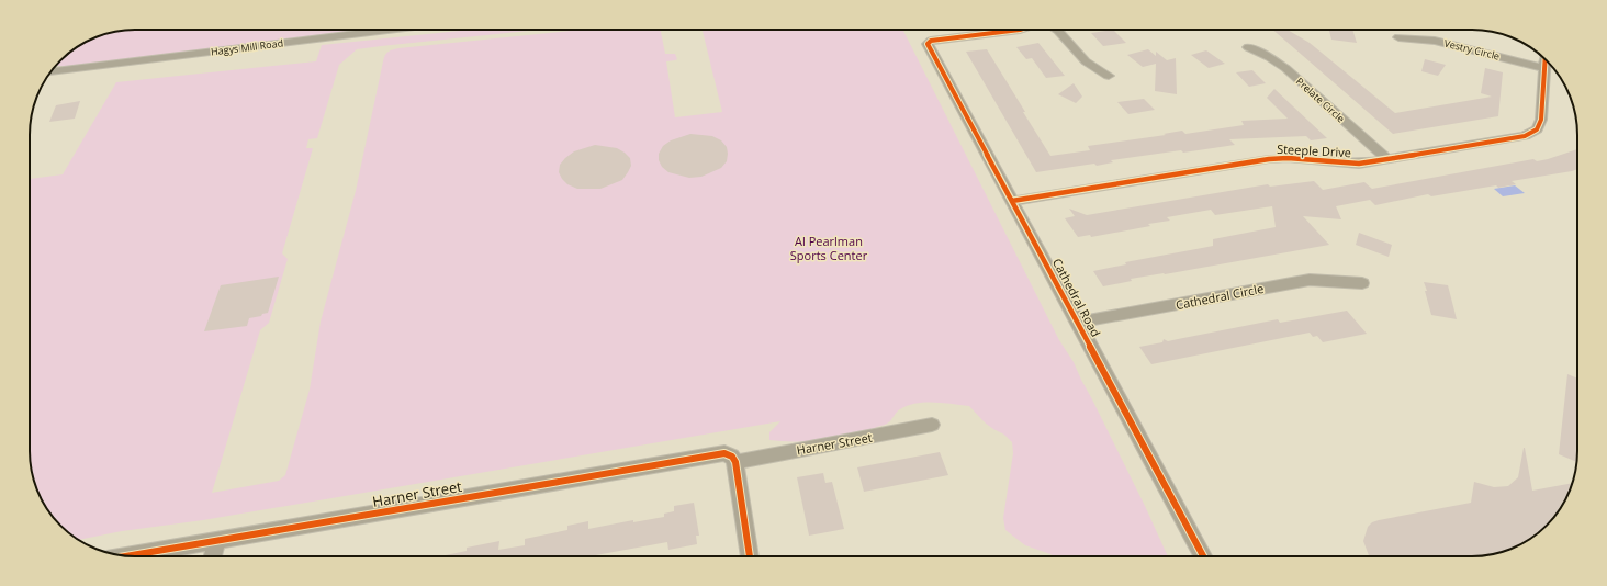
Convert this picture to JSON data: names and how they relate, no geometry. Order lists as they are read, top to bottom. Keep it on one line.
{"streets":{"street":["Hagys Mill Road","Vestry Circle","Prelate Circle","Steeple Drive","Cathedral Circle","Cathedral Road","Harner Street"]},"crossings":[["Vestry Circle","Steeple Drive"],["Prelate Circle","Steeple Drive"],["Steeple Drive","Cathedral Road"],["Cathedral Circle","Cathedral Road"]],"parks":["Al Pearlman Sports Center"]}
